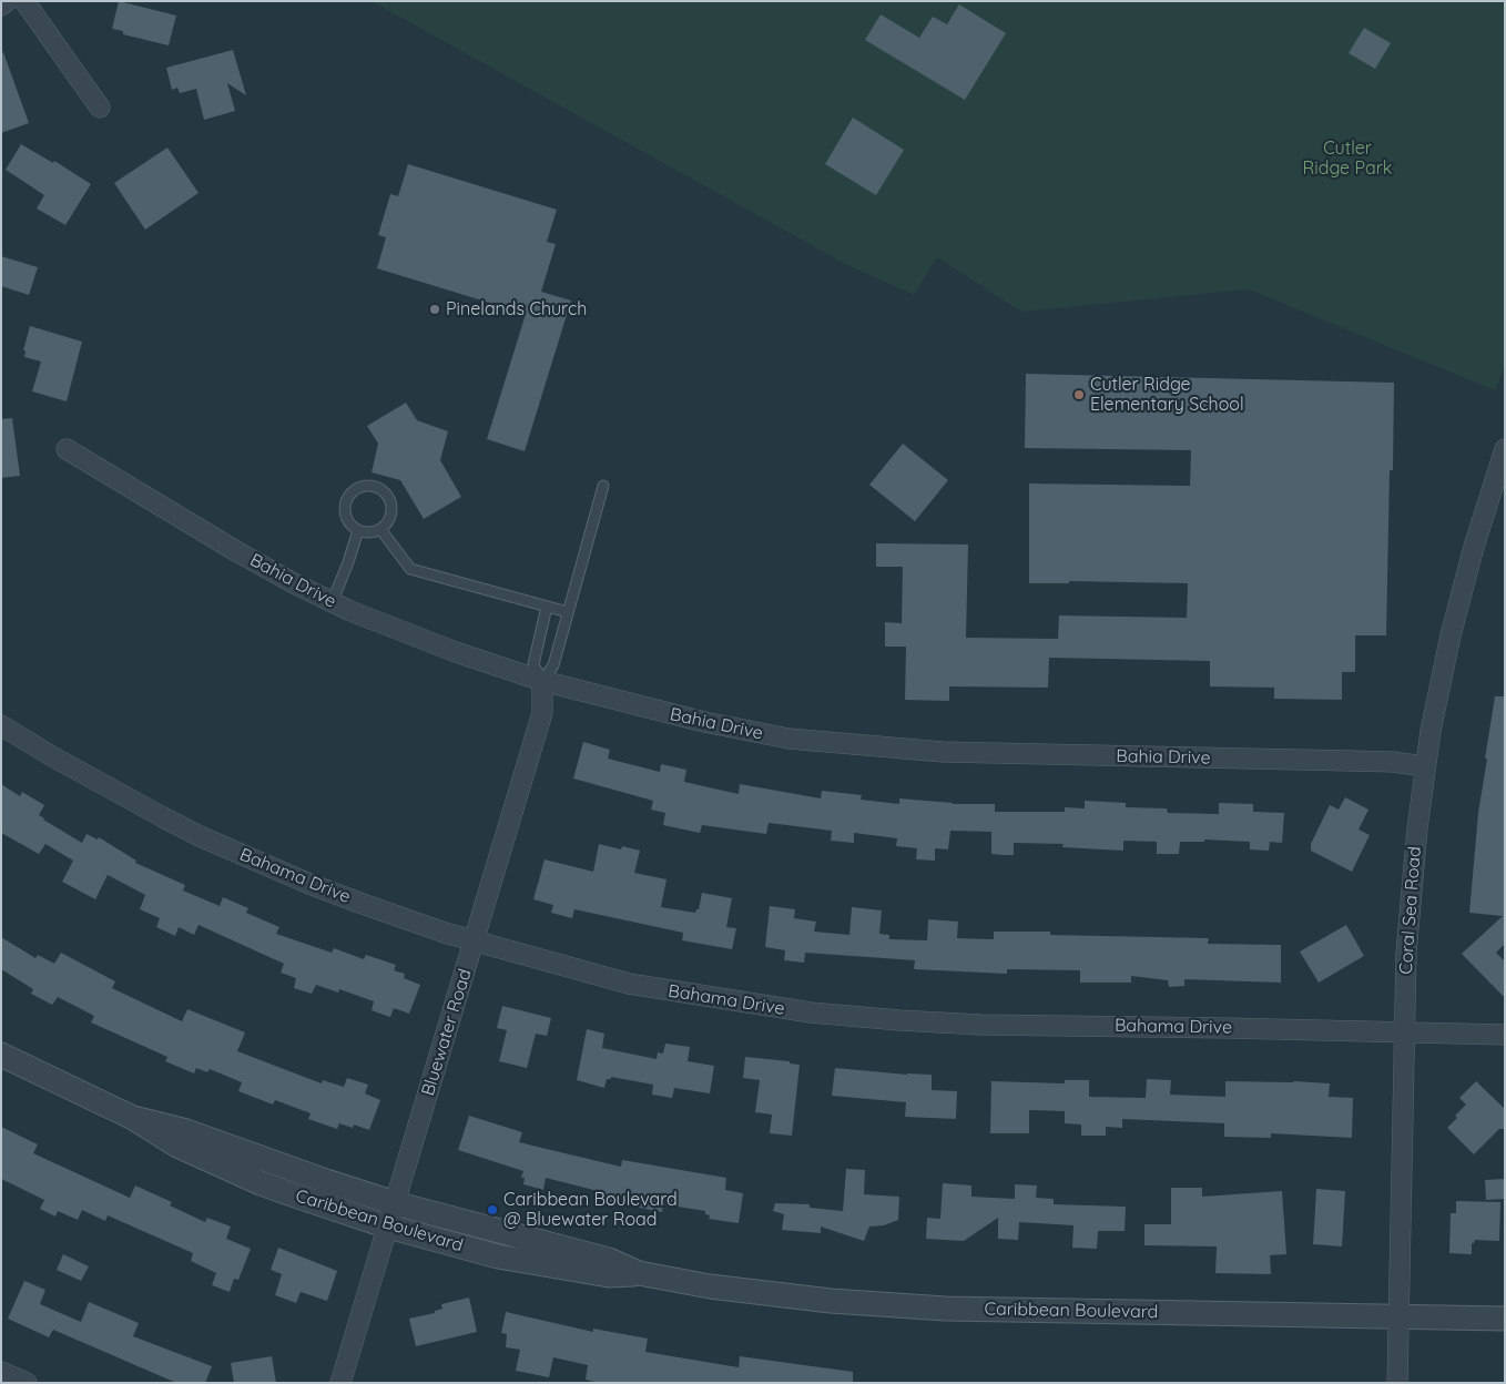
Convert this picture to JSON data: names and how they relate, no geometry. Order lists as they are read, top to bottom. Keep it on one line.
{"streets":{"street":["Bahia Drive","Bahama Drive","Coral Sea Road","Bluewater Road","Caribbean Boulevard"]},"crossings":[["Bahia Drive","Coral Sea Road"],["Bahia Drive","Bluewater Road"],["Bahama Drive","Coral Sea Road"],["Bahama Drive","Bluewater Road"],["Coral Sea Road","Caribbean Boulevard"],["Bluewater Road","Caribbean Boulevard"]],"parks":["Cutler Ridge Park"],"places":["Pinelands Church","Cutler Ridge Elementary School","Caribbean Boulevard @ Bluewater Road"]}
